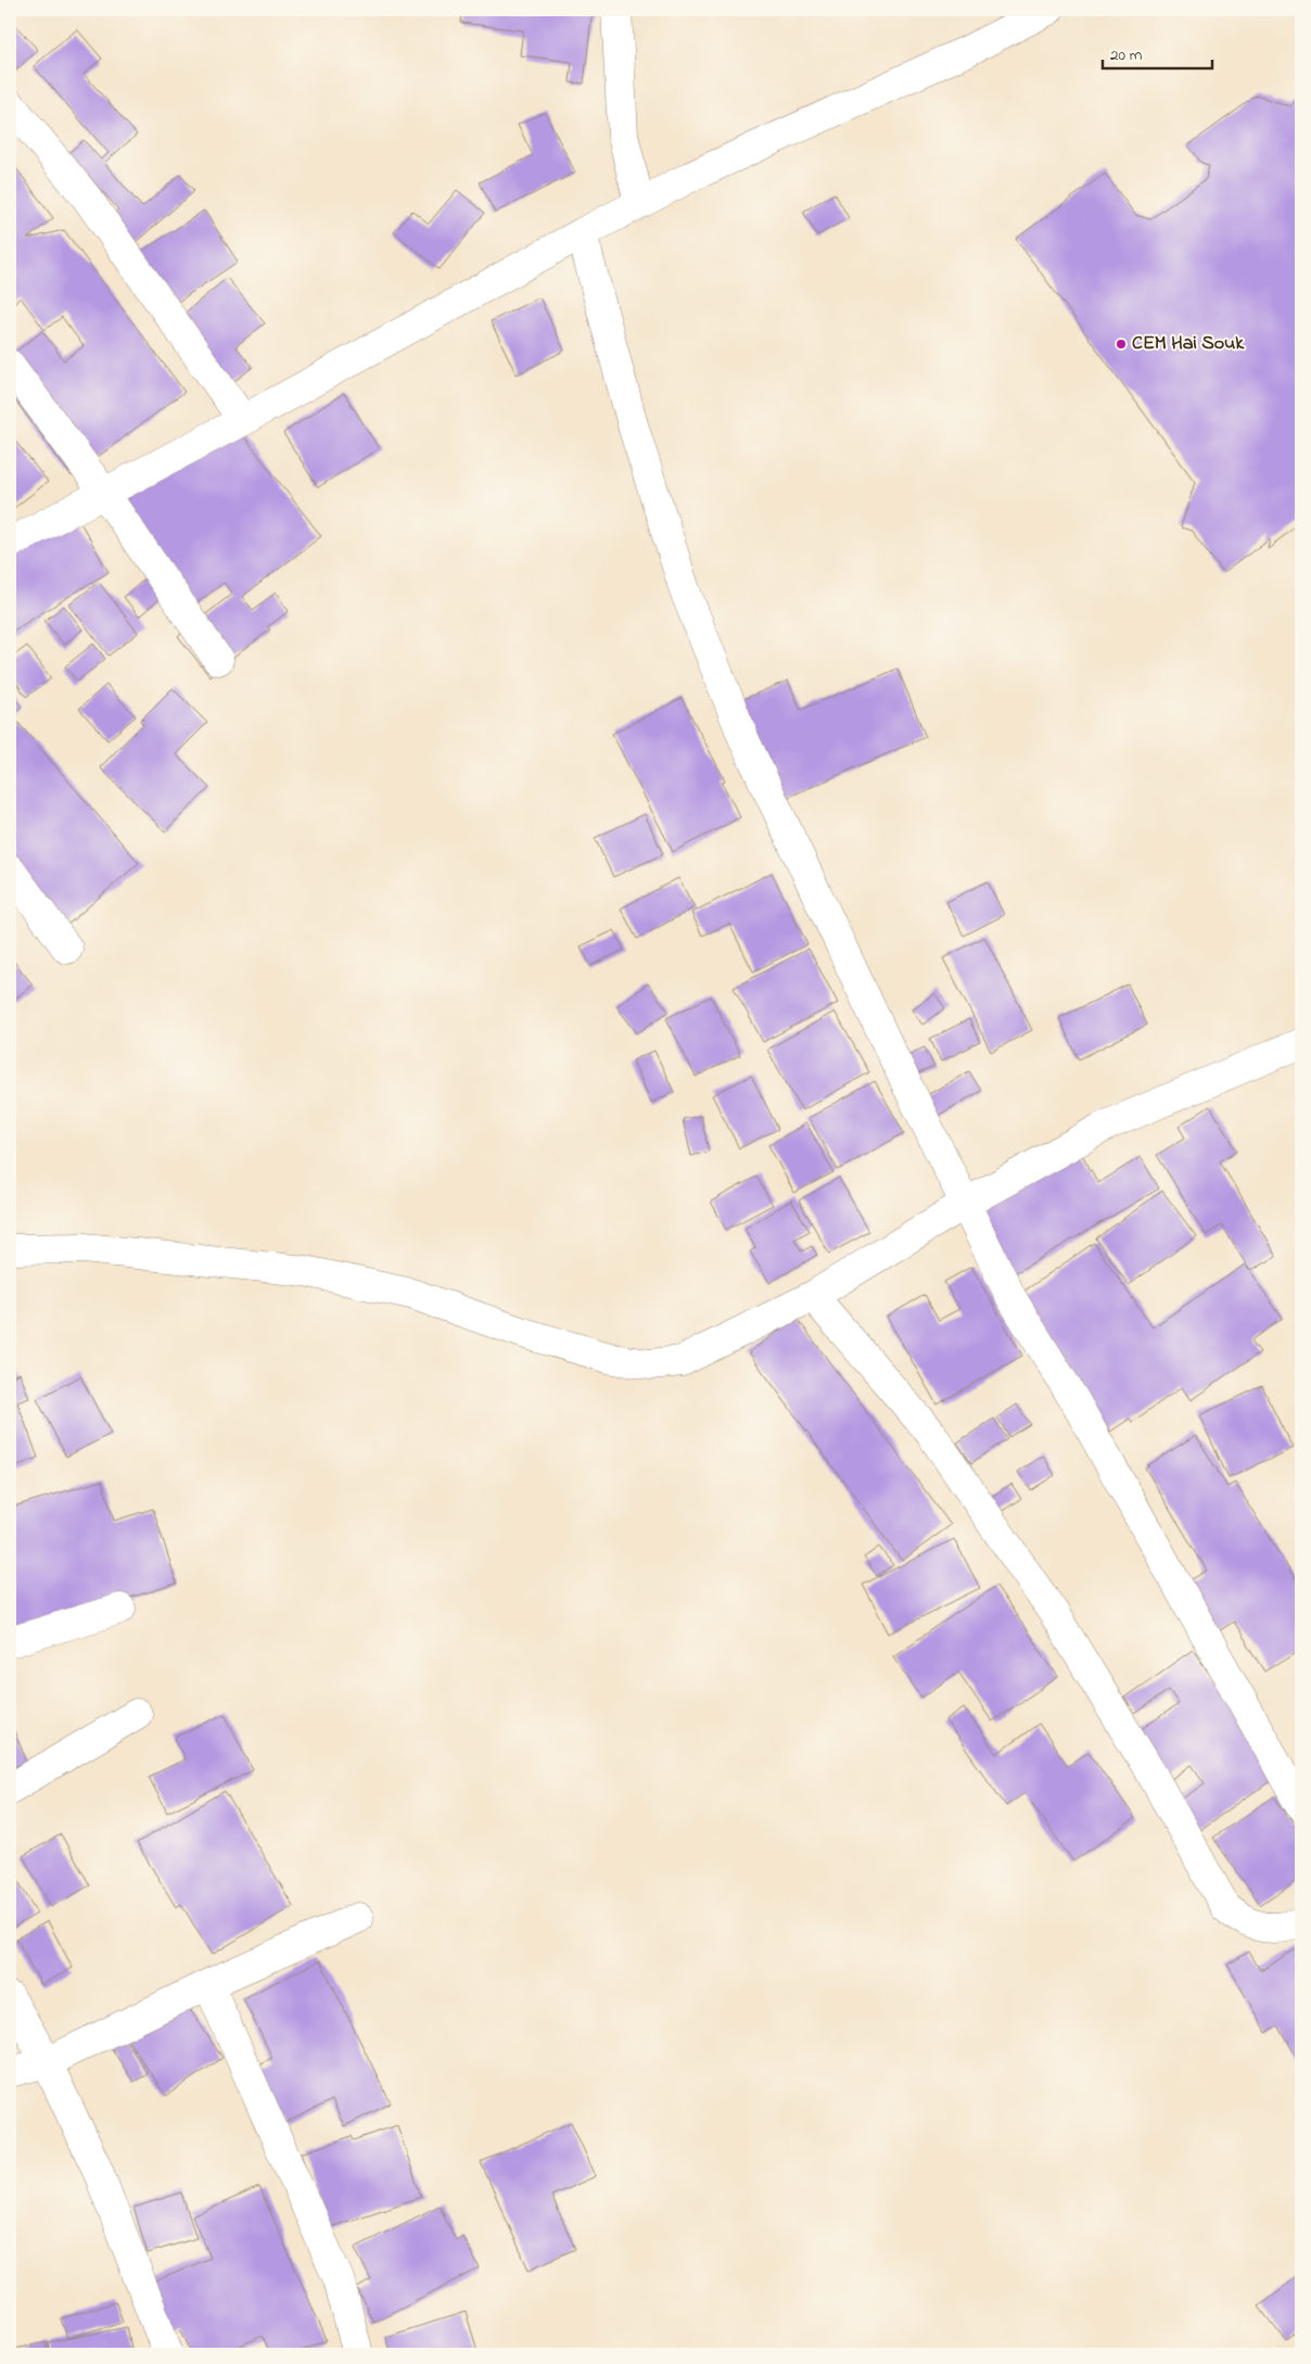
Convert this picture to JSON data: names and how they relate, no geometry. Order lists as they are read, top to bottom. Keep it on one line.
{"places":["CEM Hai Souk"],"scale_bar":"20 m"}
